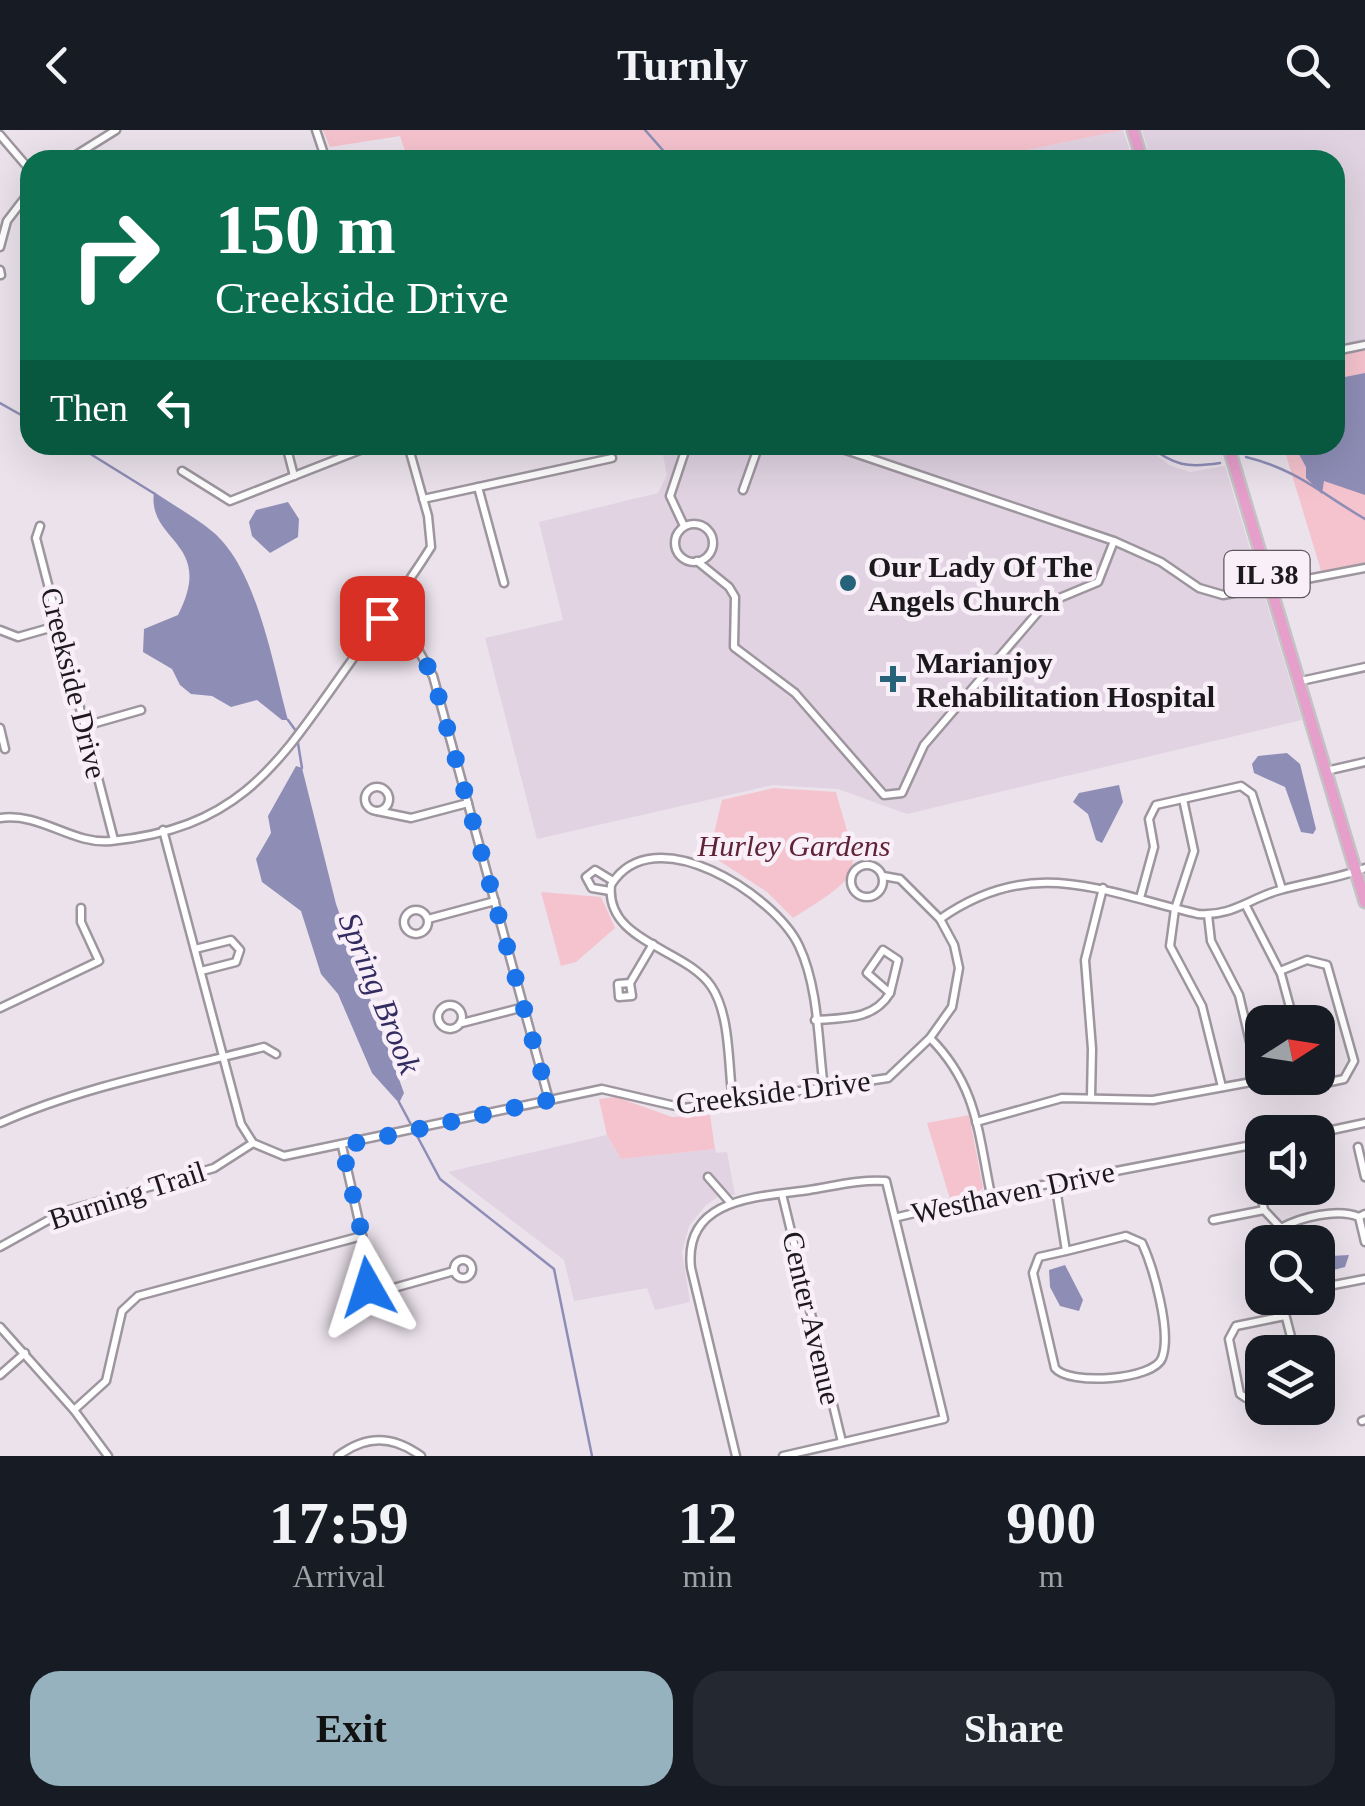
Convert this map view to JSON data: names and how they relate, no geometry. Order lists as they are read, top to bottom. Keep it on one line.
{"streets":{"main road":["IL 38"],"street":["Creekside Drive","Westhaven Drive","Burning Trail","Center Avenue"]},"crossings":[["Creekside Drive","Burning Trail"],["Westhaven Drive","Center Avenue"]],"water":["Spring Brook"],"parks":["Hurley Gardens"],"places":{"other":["Our Lady Of The Angels Church"],"health":["Marianjoy Rehabilitation Hospital"]},"north":"right","page":{"header":"Turnly","turn":["150 m","Creekside Drive"],"then":"Then","eta":["17:59","Arrival","12","min","900","m"],"buttons":["Exit","Share"]}}
